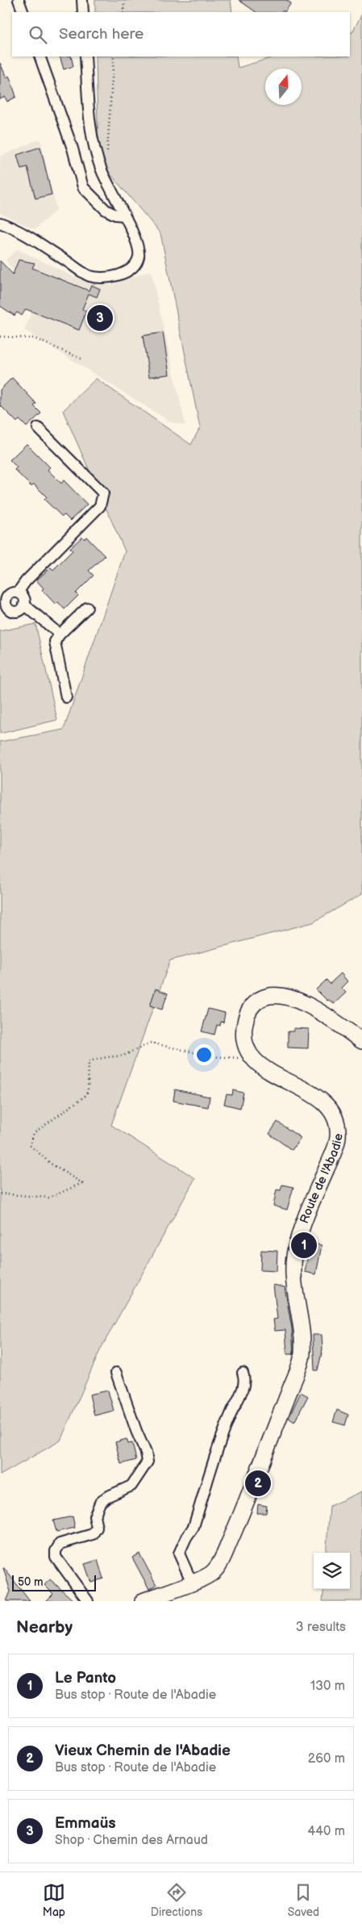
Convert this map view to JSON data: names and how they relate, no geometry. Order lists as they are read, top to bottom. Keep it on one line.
{"streets":{"street":["Route de l'Abadie"]},"scale_bar":"50 m","north":"top","page":{"search":"Search here","pins":["3","1","2"],"scale":"50 m","heading":["Nearby","3 results"],"list":[{"mark":"1","name":"Le Panto","note":"Bus stop · Route de l'Abadie","value":"130 m"},{"mark":"2","name":"Vieux Chemin de l'Abadie","note":"Bus stop · Route de l'Abadie","value":"260 m"},{"mark":"3","name":"Emmaüs","note":"Shop · Chemin des Arnaud","value":"440 m"}],"nav":["Map","Directions","Saved"]}}
